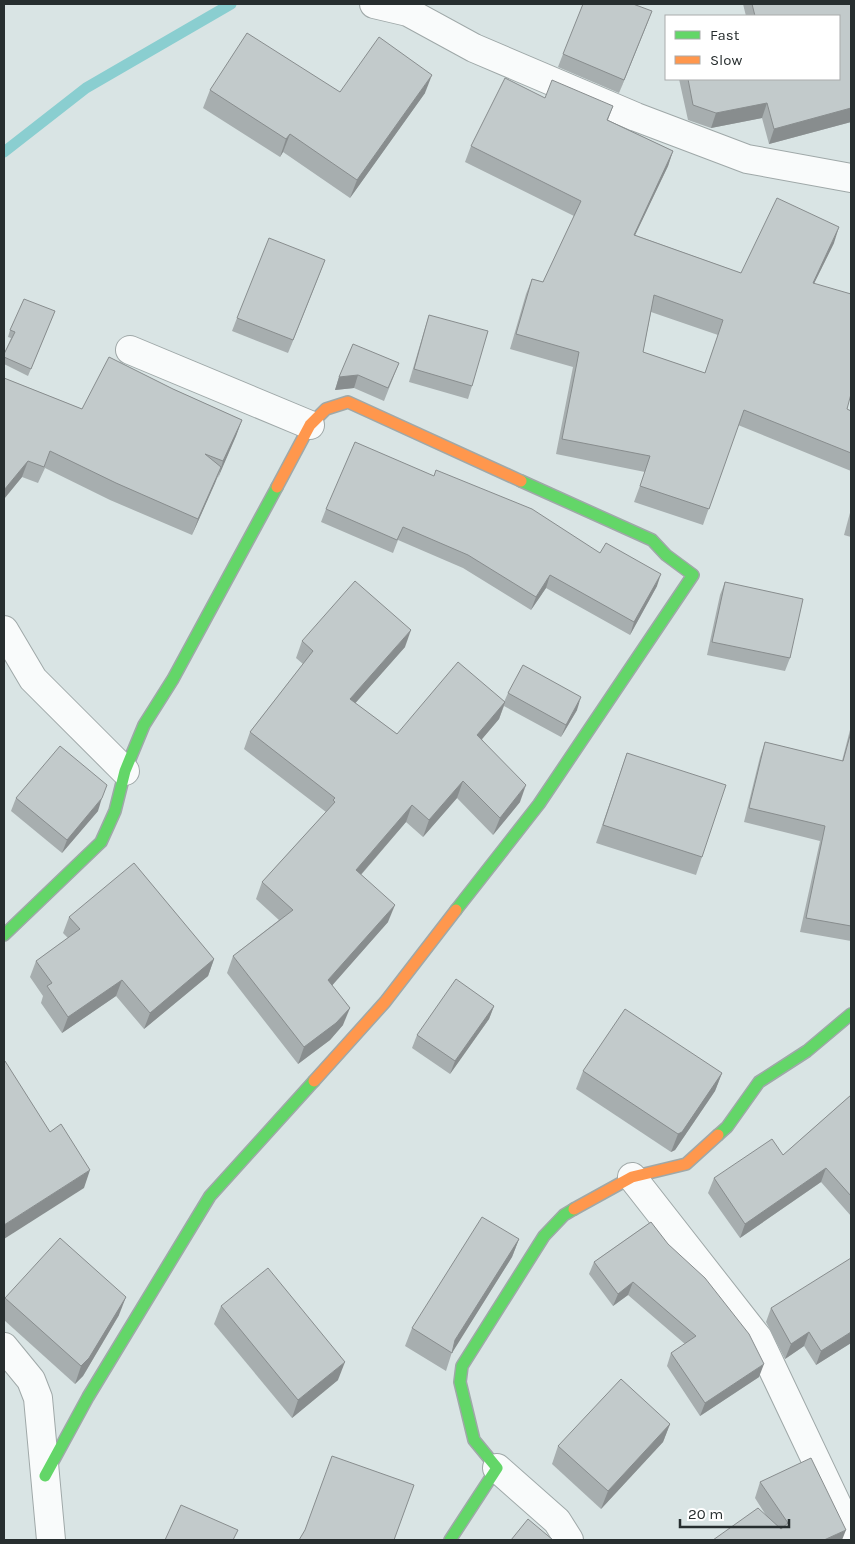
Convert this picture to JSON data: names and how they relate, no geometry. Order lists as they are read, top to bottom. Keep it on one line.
{"legend":["Fast","Slow"],"scale_bar":"20 m"}
